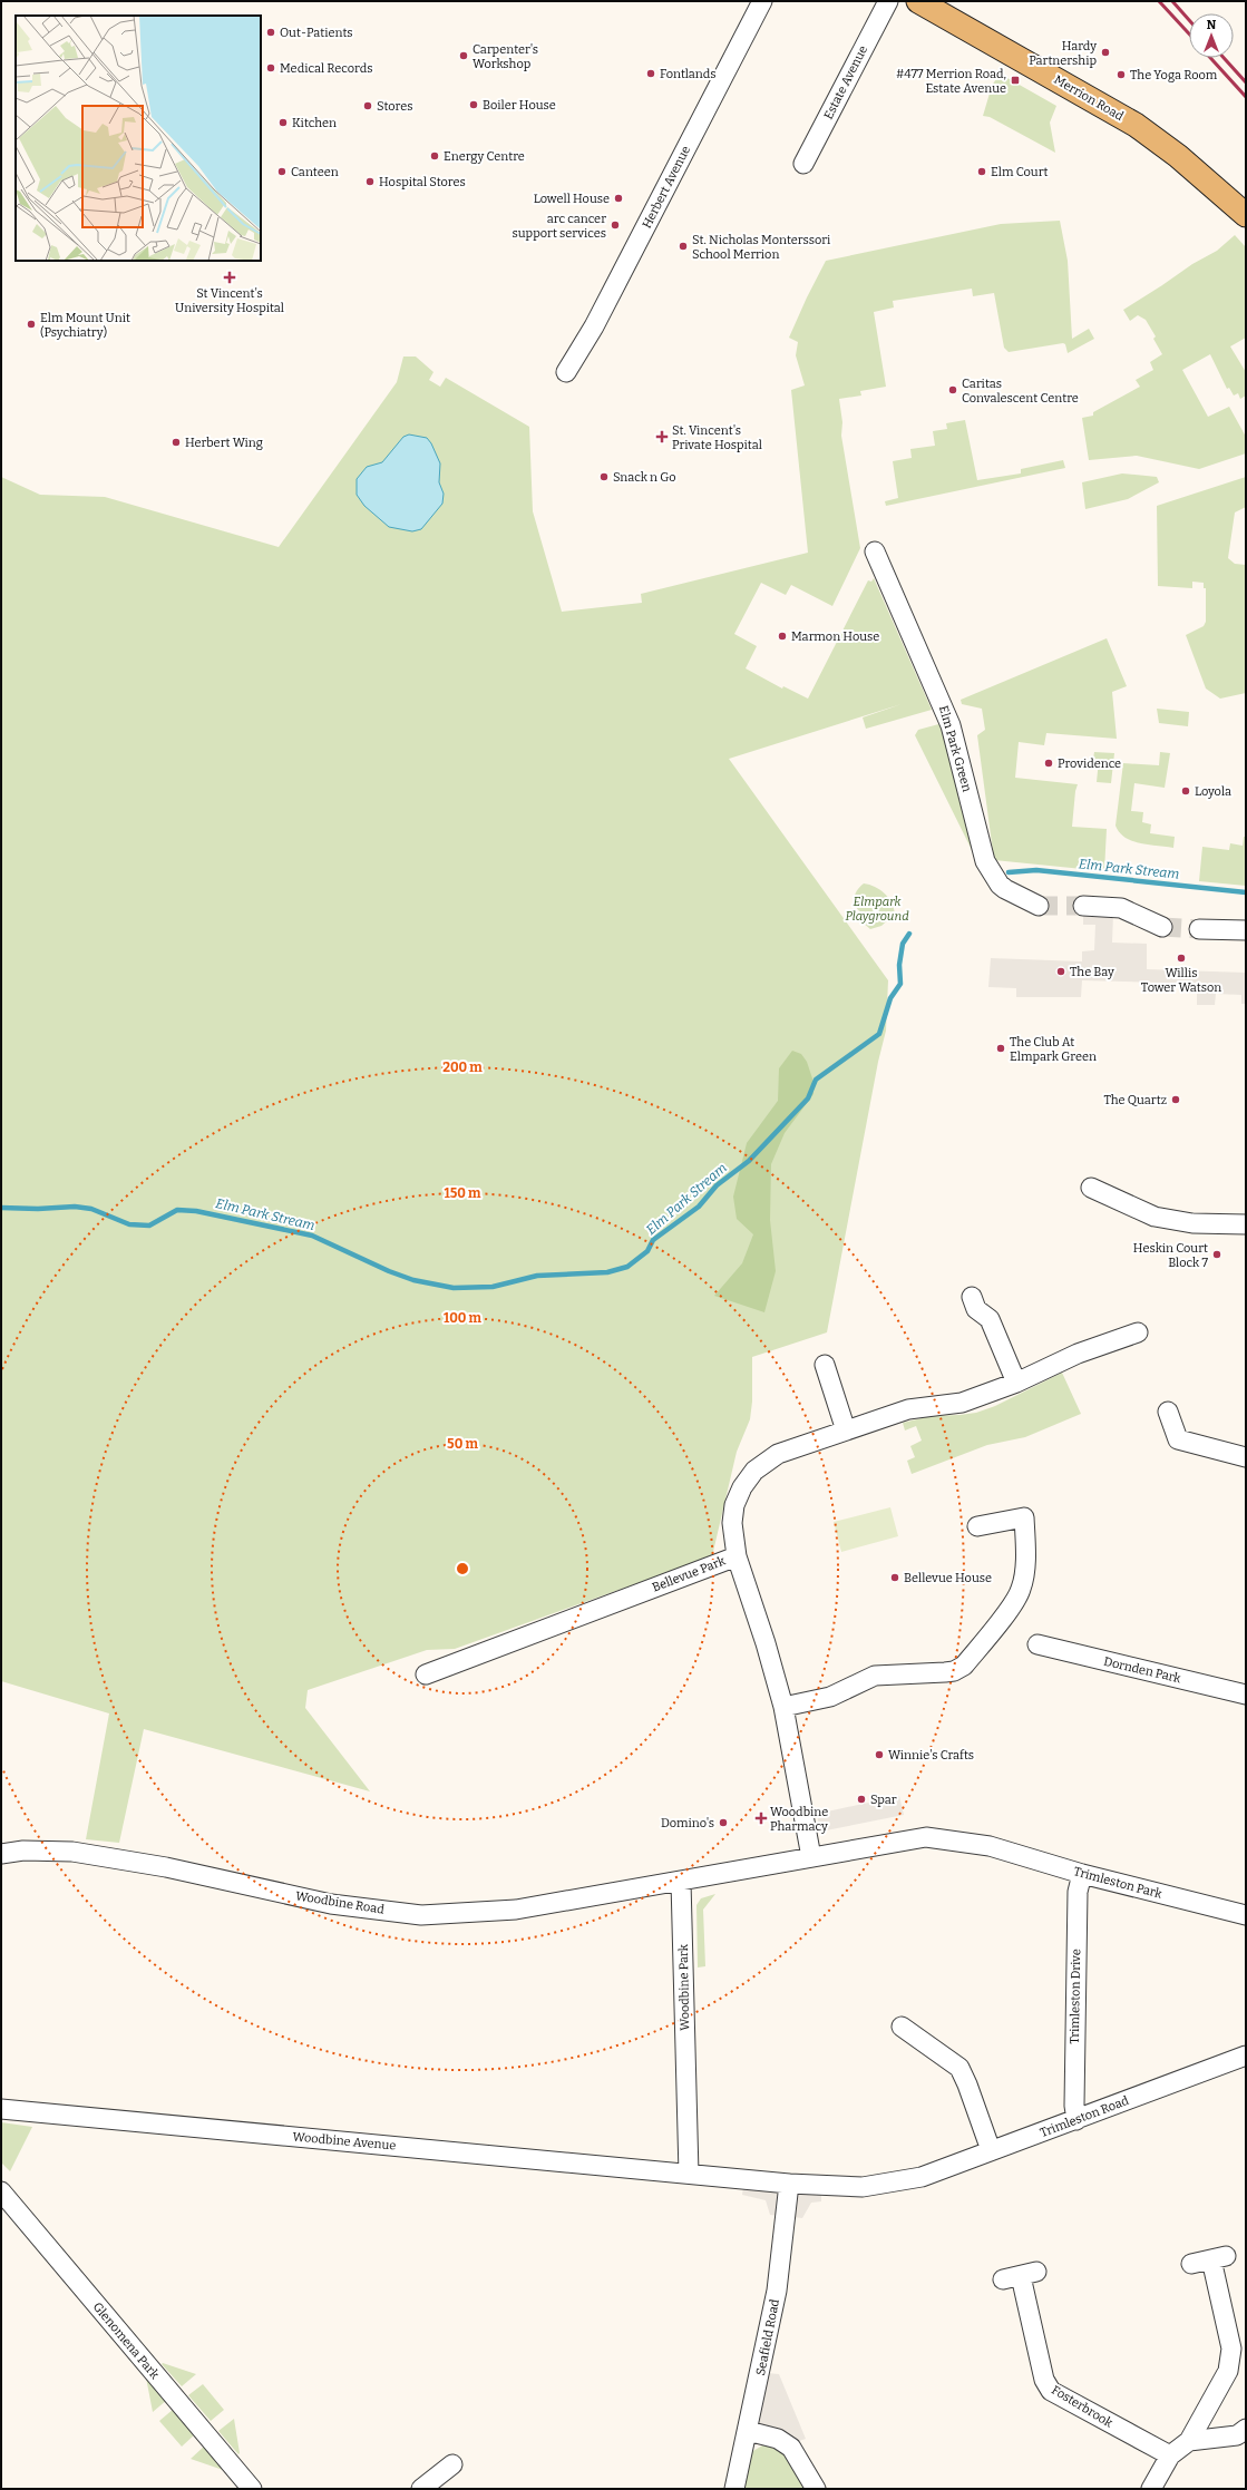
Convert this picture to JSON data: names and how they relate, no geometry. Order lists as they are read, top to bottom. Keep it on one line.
{"streets":{"main road":["Merrion Road"],"street":["Estate Avenue","Herbert Avenue","Elm Park Green","Bellevue Park","Dornden Park","Trimleston Park","Woodbine Road","Woodbine Park","Trimleston Drive","Trimleston Road","Woodbine Avenue","Seafield Road","Glenomena Park","Fosterbrook"]},"crossings":[["Bellevue Park","Trimleston Park"],["Trimleston Park","Trimleston Drive"],["Woodbine Road","Woodbine Park"],["Woodbine Park","Woodbine Avenue"],["Trimleston Drive","Trimleston Road"],["Trimleston Road","Seafield Road"]],"water":["Elm Park Stream"],"parks":["Elmpark Playground"],"places":{"other":["Out-Patients","Hardy Partnership","Carpenter's Workshop","Medical Records","Fontlands","The Yoga Room","Boiler House","Stores","Kitchen","Energy Centre","Canteen","Elm Court","Hospital Stores","Lowell House","arc cancer support services","St. Nicholas Monterssori School Merrion","Elm Mount Unit (Psychiatry)","Caritas Convalescent Centre","Herbert Wing","Snack n Go","Marmon House","Providence","Loyola","Willis Tower Watson","The Bay","The Club At Elmpark Green","The Quartz","Heskin Court Block 7","Bellevue House","Winnie's Crafts","Spar","Domino's"],"transit":["#477 Merrion Road, Estate Avenue"],"health":["St Vincent's University Hospital","St. Vincent's Private Hospital","Woodbine Pharmacy"]},"north":"top","rings":["200 m","150 m","100 m","50 m"]}
